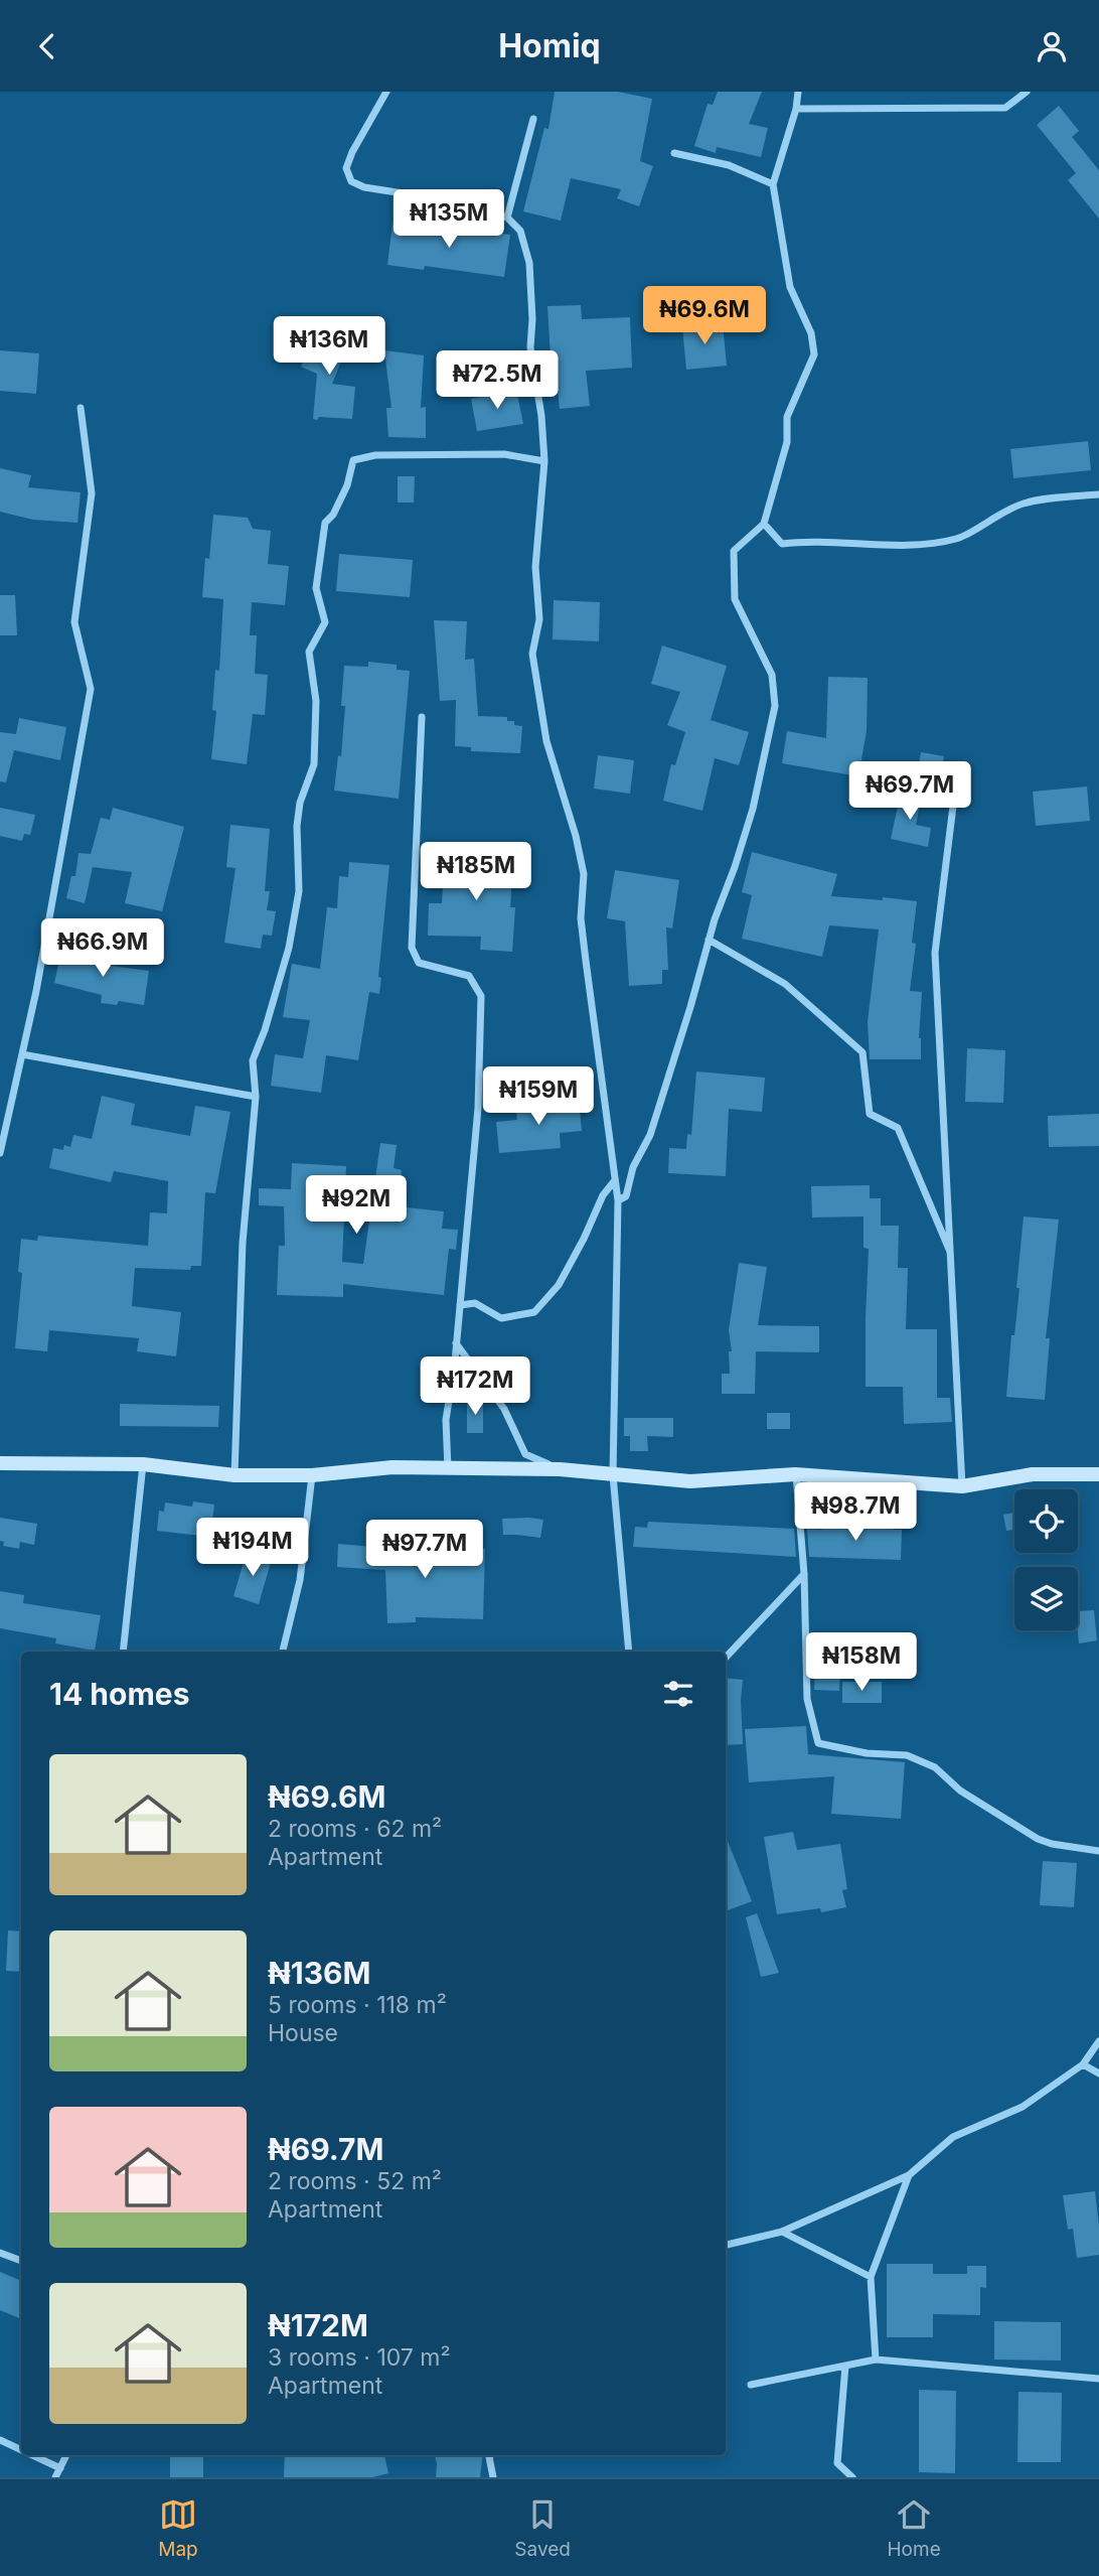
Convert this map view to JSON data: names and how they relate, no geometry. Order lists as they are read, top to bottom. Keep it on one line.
{"page":{"header":"Homiq","price":["₦135M","₦69.6M","₦136M","₦72.5M","₦69.7M","₦185M","₦66.9M","₦159M","₦92M","₦172M","₦98.7M","₦194M","₦97.7M","₦158M"],"heading":"14 homes","list":[{"name":"₦69.6M","note":"2 rooms · 62 m² · Apartment"},{"name":"₦136M","note":"5 rooms · 118 m² · House"},{"name":"₦69.7M","note":"2 rooms · 52 m² · Apartment"},{"name":"₦172M","note":"3 rooms · 107 m² · Apartment"}],"tabs":["Map","Saved","Home"]}}
